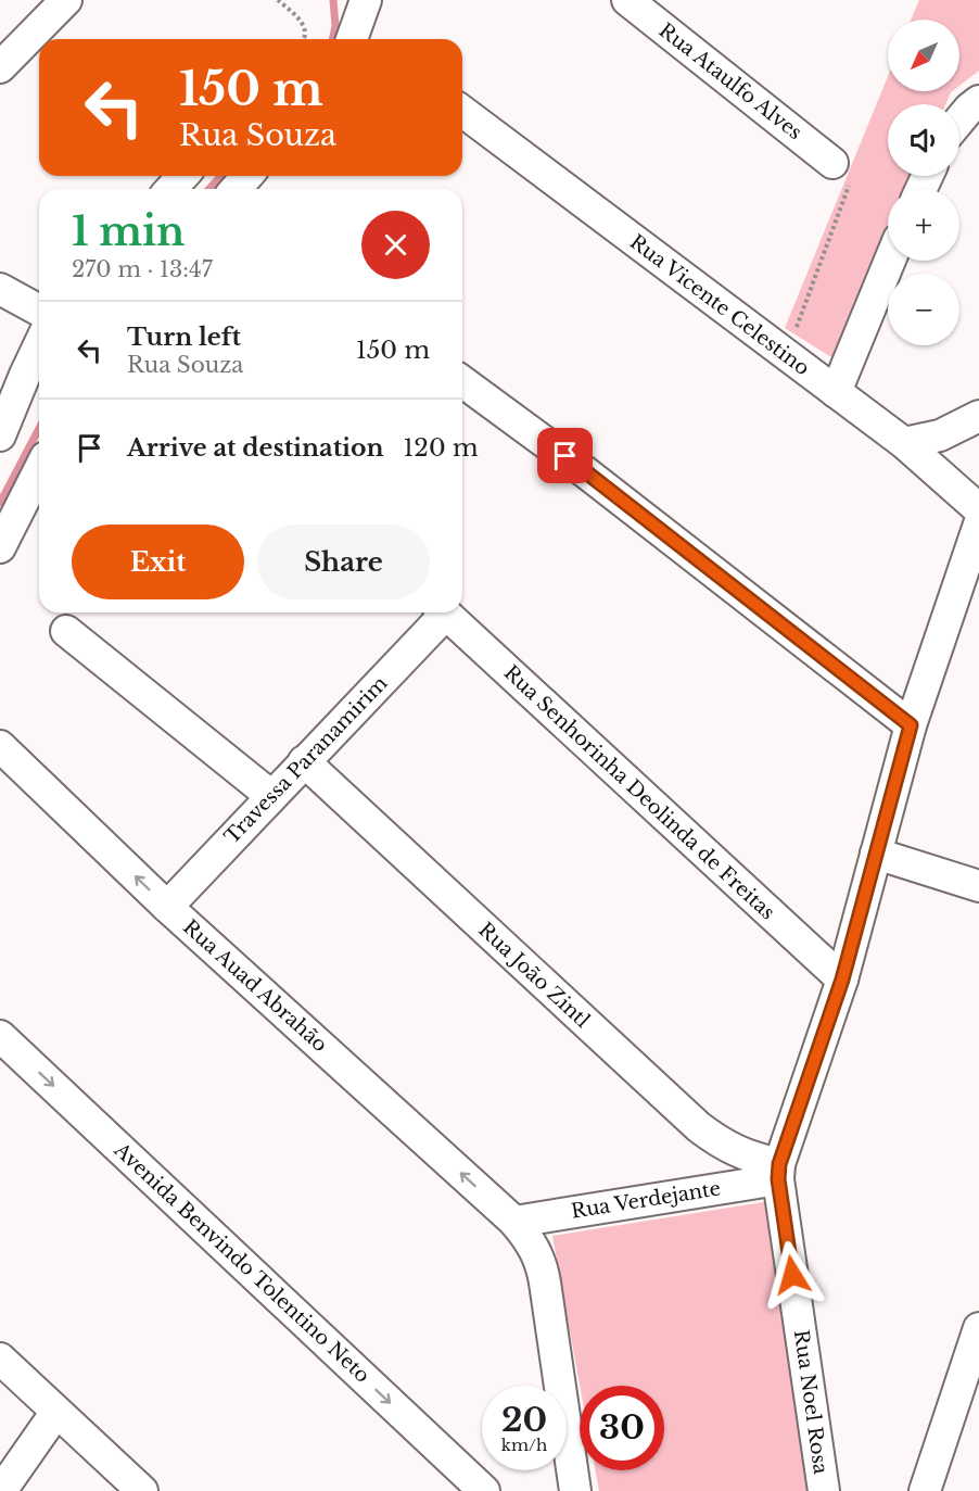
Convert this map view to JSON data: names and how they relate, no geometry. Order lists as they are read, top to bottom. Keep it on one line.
{"streets":{"street":["Rua Ataulfo Alves","Rua Vicente Celestino","Travessa Paranamirim","Rua Senhorinha Deolinda de Freitas","Rua João Zintl","Rua Auad Abrahão","Rua Verdejante","Avenida Benvindo Tolentino Neto","Rua Noel Rosa"]},"crossings":[["Travessa Paranamirim","Rua João Zintl"],["Travessa Paranamirim","Rua Auad Abrahão"],["Rua Senhorinha Deolinda de Freitas","Rua Noel Rosa"],["Rua João Zintl","Rua Verdejante"],["Rua João Zintl","Rua Noel Rosa"],["Rua Auad Abrahão","Rua Verdejante"],["Rua Verdejante","Rua Noel Rosa"]],"one_way":["Avenida Benvindo Tolentino Neto"],"north":"bottom left","page":{"map_buttons":["+","−"],"turn":["150 m","Rua Souza"],"heading":["1 min","270 m · 13:47"],"list":[{"name":"Turn left","note":"Rua Souza","value":"150 m"},{"name":"Arrive at destination","value":"120 m"}],"buttons":["Exit","Share"],"speed":"20 km/h","limit":"30"}}
